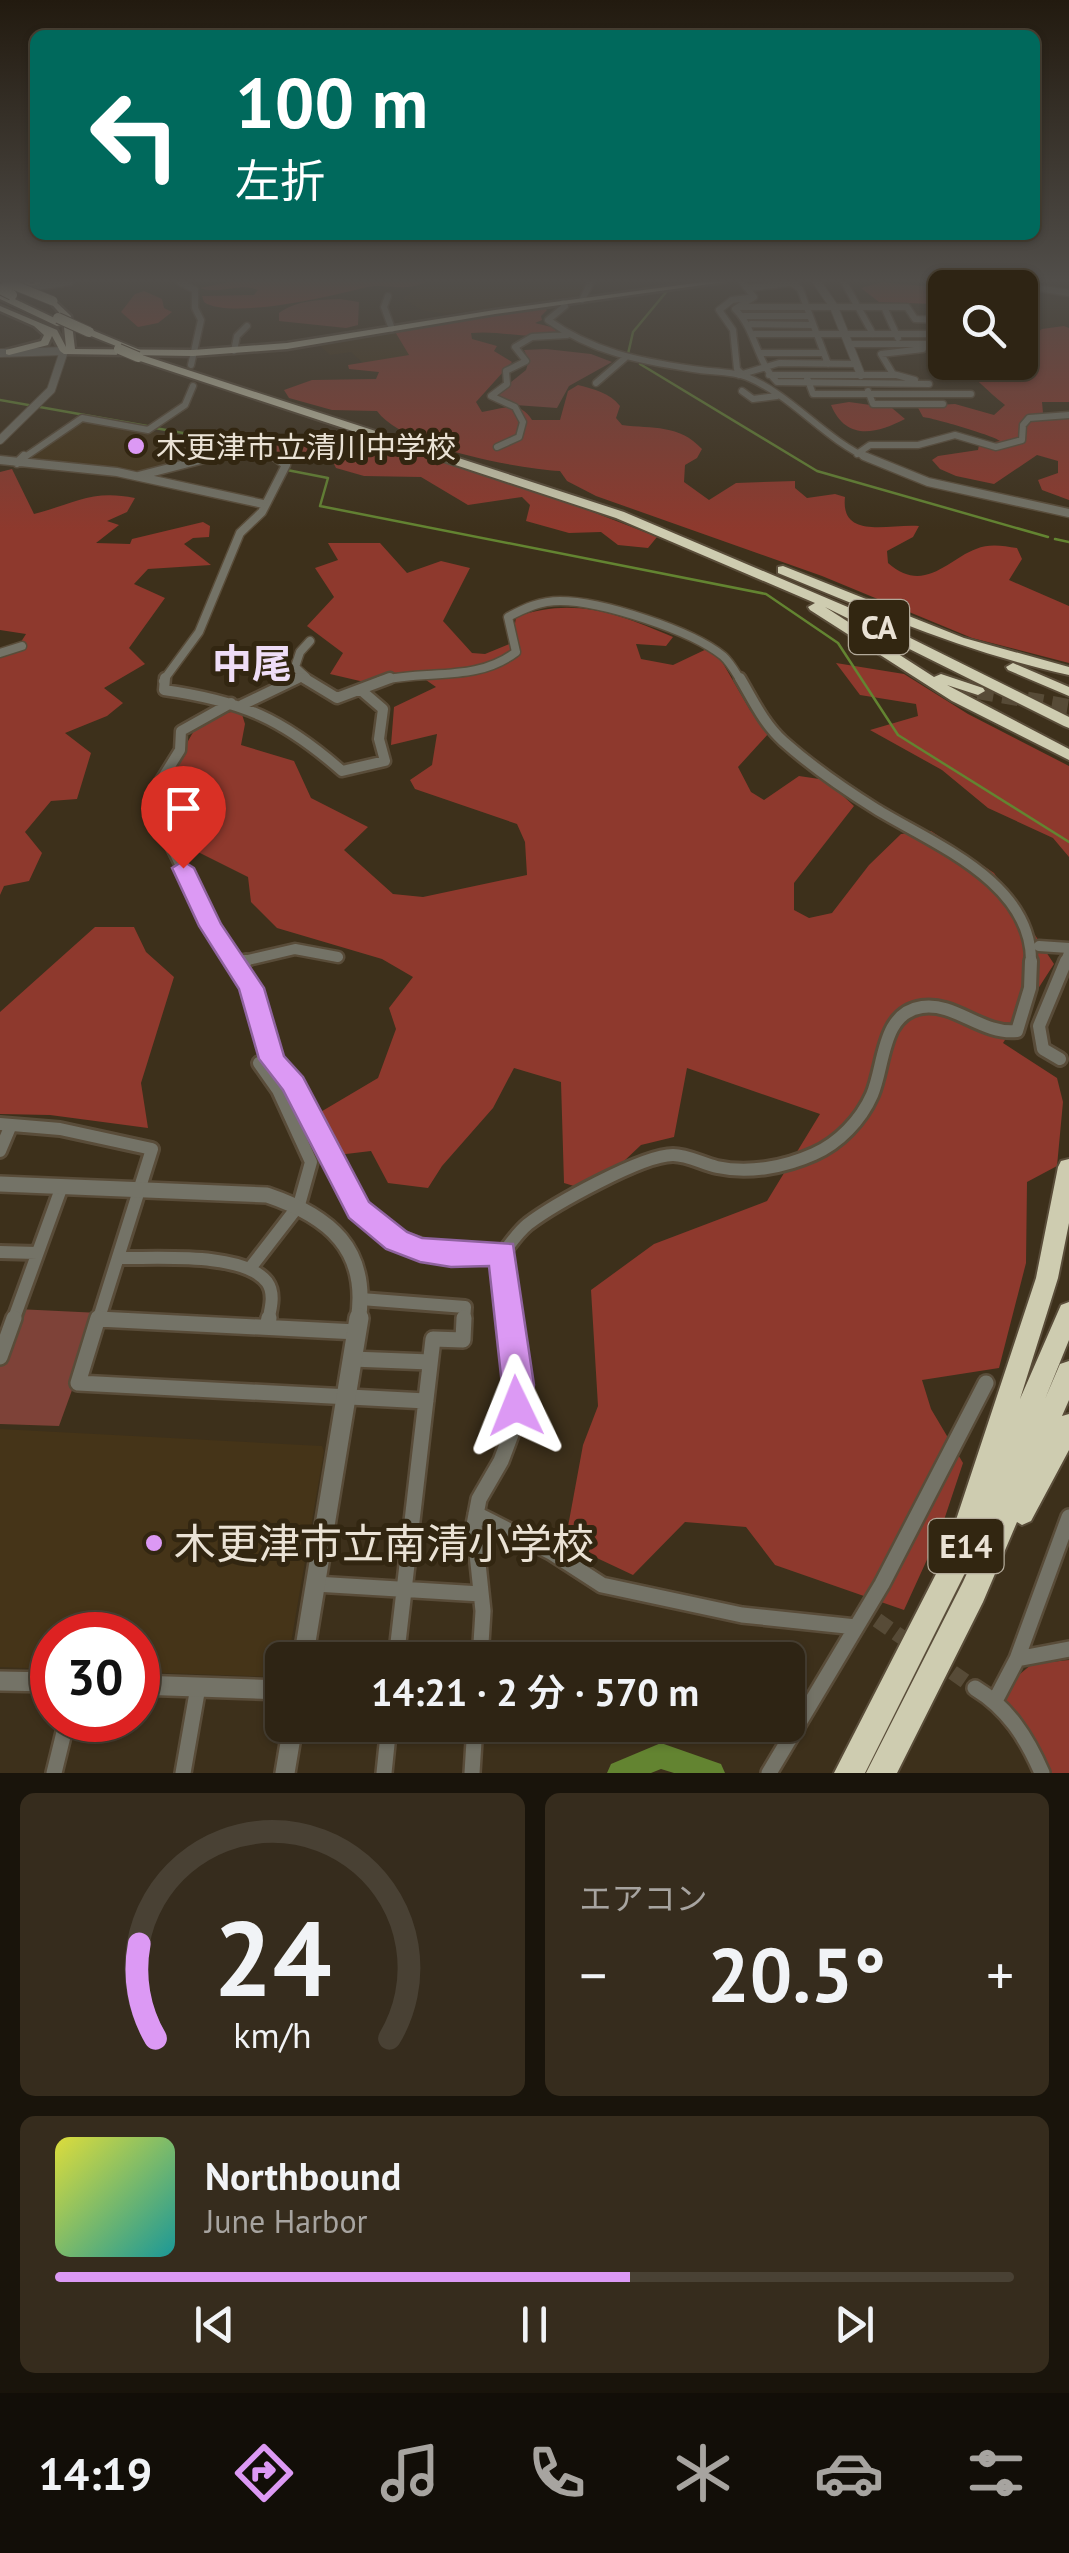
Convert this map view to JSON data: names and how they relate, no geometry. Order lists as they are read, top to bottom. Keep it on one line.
{"streets":{"highway":["CA","E14"]},"districts":["中尾"],"places":["木更津市立清川中学校","木更津市立南清小学校"],"page":{"turn":["100 m","左折"],"limit":"30","trip":"14:21 · 2 分 · 570 m","tile":"エアコン","heat":["−","20.5°","+"],"song":["Northbound","June Harbor"],"tabs":"14:19","gauge":["24","km/h"]}}
